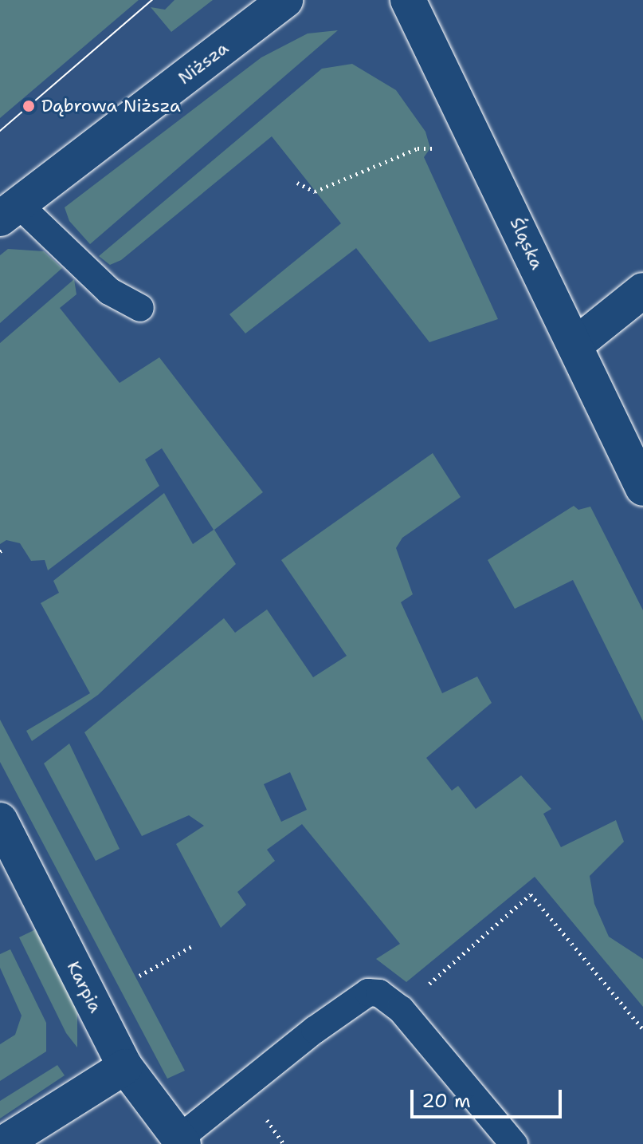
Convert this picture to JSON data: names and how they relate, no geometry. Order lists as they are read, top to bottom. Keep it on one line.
{"streets":{"street":["Niższa","Śląska","Karpia"]},"places":["Dąbrowa Niższa"],"scale_bar":"20 m"}
